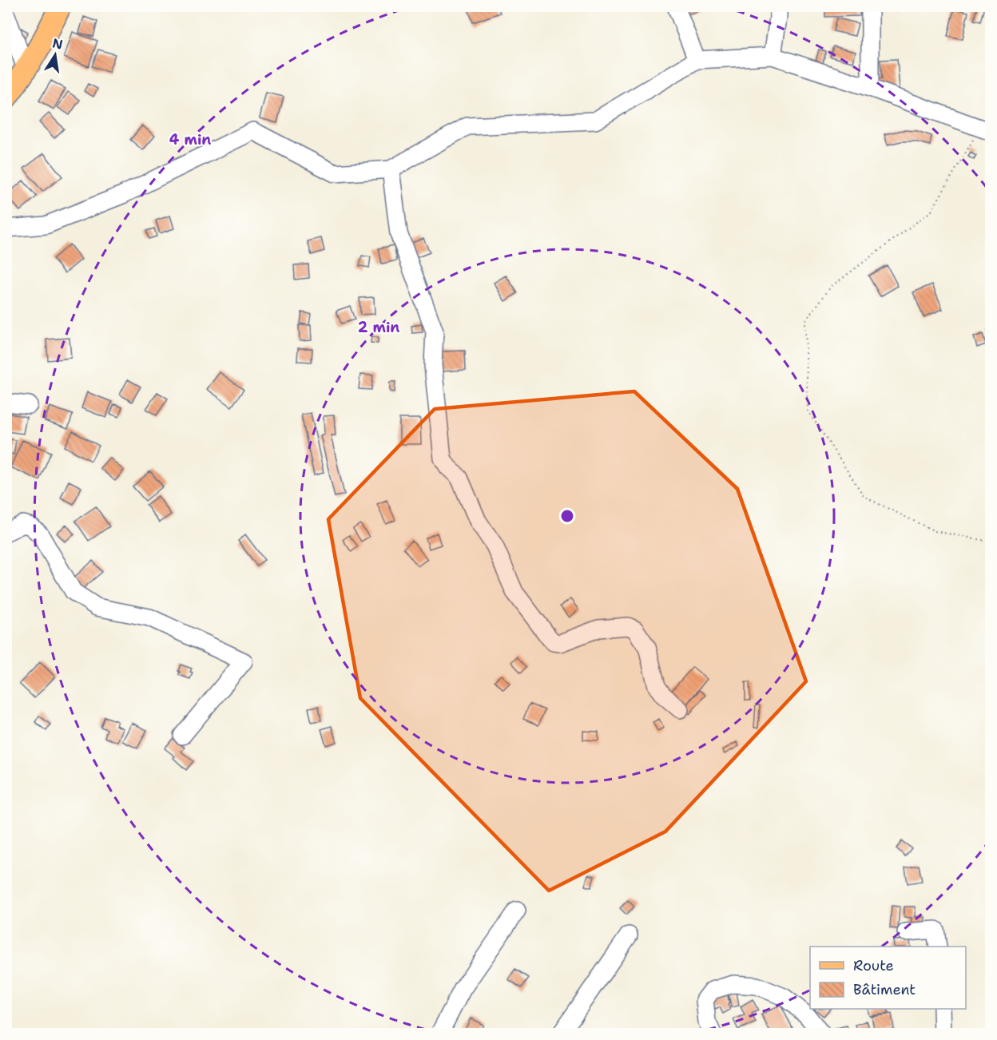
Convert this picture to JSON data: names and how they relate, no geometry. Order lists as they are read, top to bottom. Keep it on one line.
{"legend":["Route","Bâtiment"],"north":"top","rings":["4 min","2 min"]}
